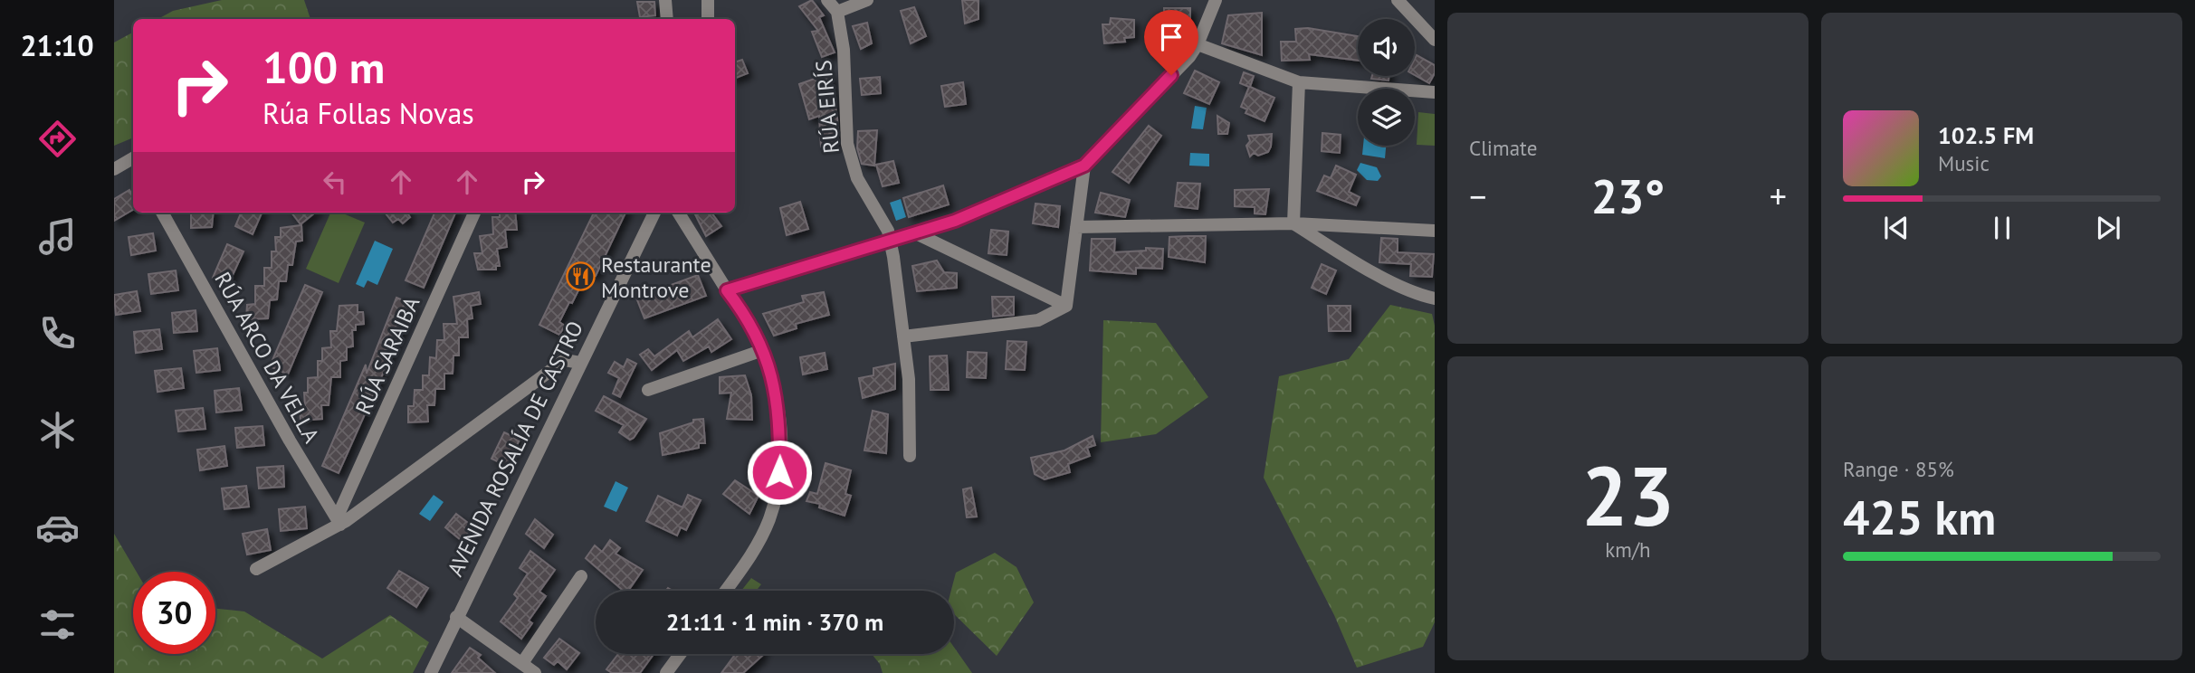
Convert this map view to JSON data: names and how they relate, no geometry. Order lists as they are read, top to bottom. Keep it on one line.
{"streets":{"street":["RÚA EIRÍS","RÚA SARAIBA","RÚA ARCO DA VELLA","AVENIDA ROSALÍA DE CASTRO"]},"crossings":[["RÚA SARAIBA","RÚA ARCO DA VELLA"]],"places":{"restaurant":["Restaurante Montrove"]},"page":{"tabs":"21:10","tile":["Climate",["23","km/h"],["Range · 85%","425 km"]],"turn":["100 m","Rúa Follas Novas"],"song":["102.5 FM","Music"],"heat":["−","23°","+"],"limit":"30","trip":"21:11 · 1 min · 370 m"}}
